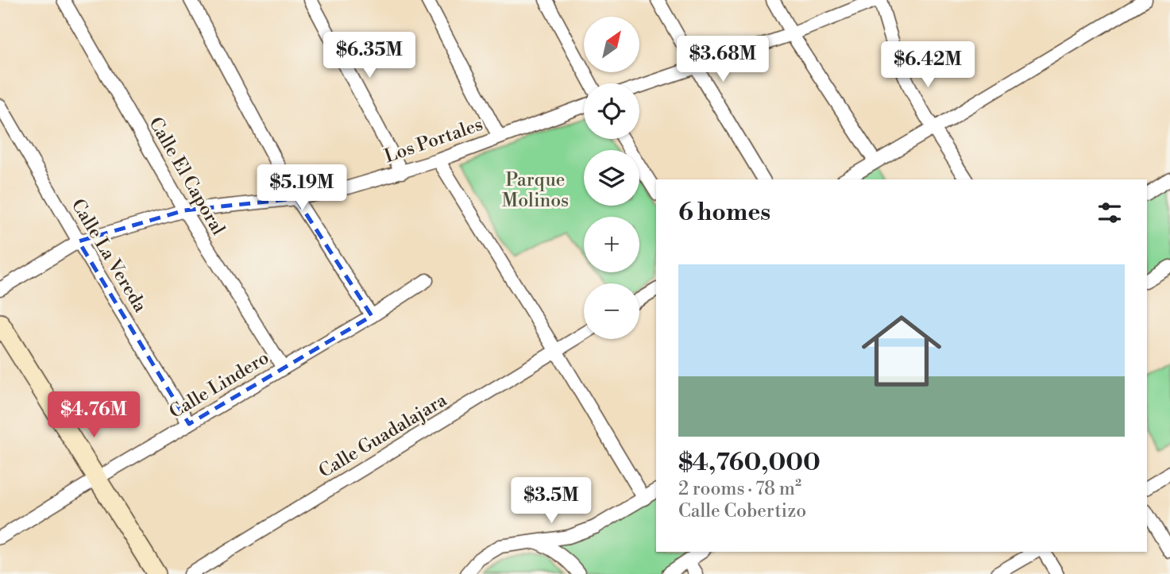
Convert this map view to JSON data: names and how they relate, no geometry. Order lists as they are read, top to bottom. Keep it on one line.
{"streets":{"street":["Los Portales","Calle El Caporal","Calle La Vereda","Calle Lindero","Calle Guadalajara"]},"crossings":[["Los Portales","Calle El Caporal"],["Los Portales","Calle La Vereda"],["Calle El Caporal","Calle Lindero"],["Calle La Vereda","Calle Lindero"]],"parks":["Parque Molinos"],"north":"top right","page":{"map_buttons":["+","−"],"price":["$6.35M","$3.68M","$6.42M","$5.19M","$4.76M","$3.5M"],"heading":"6 homes","list":[{"name":"$4,760,000","note":"2 rooms · 78 m² · Calle Cobertizo"}]}}
